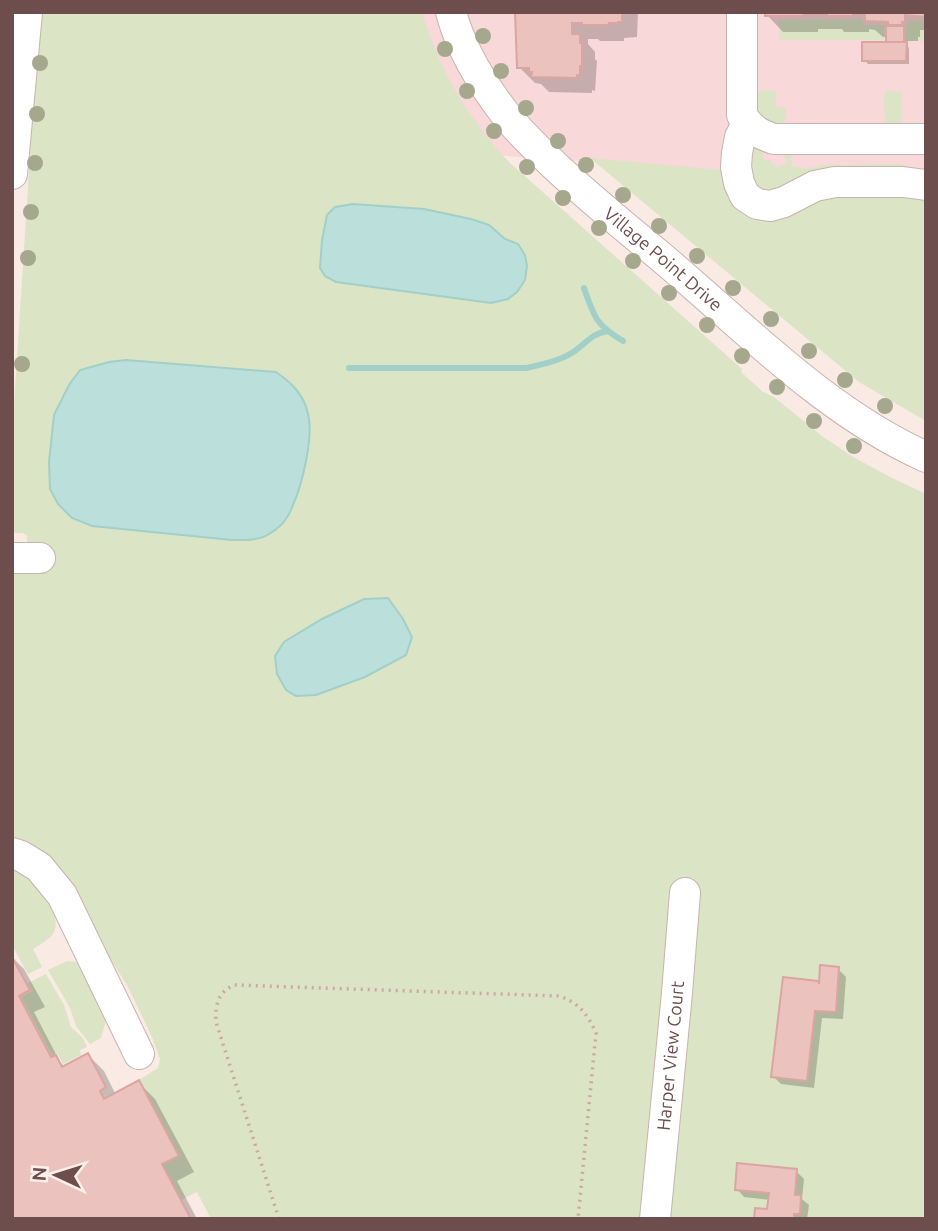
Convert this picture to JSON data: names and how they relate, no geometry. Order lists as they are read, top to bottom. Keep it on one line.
{"streets":{"street":["Village Point Drive","Harper View Court"]},"north":"left"}
